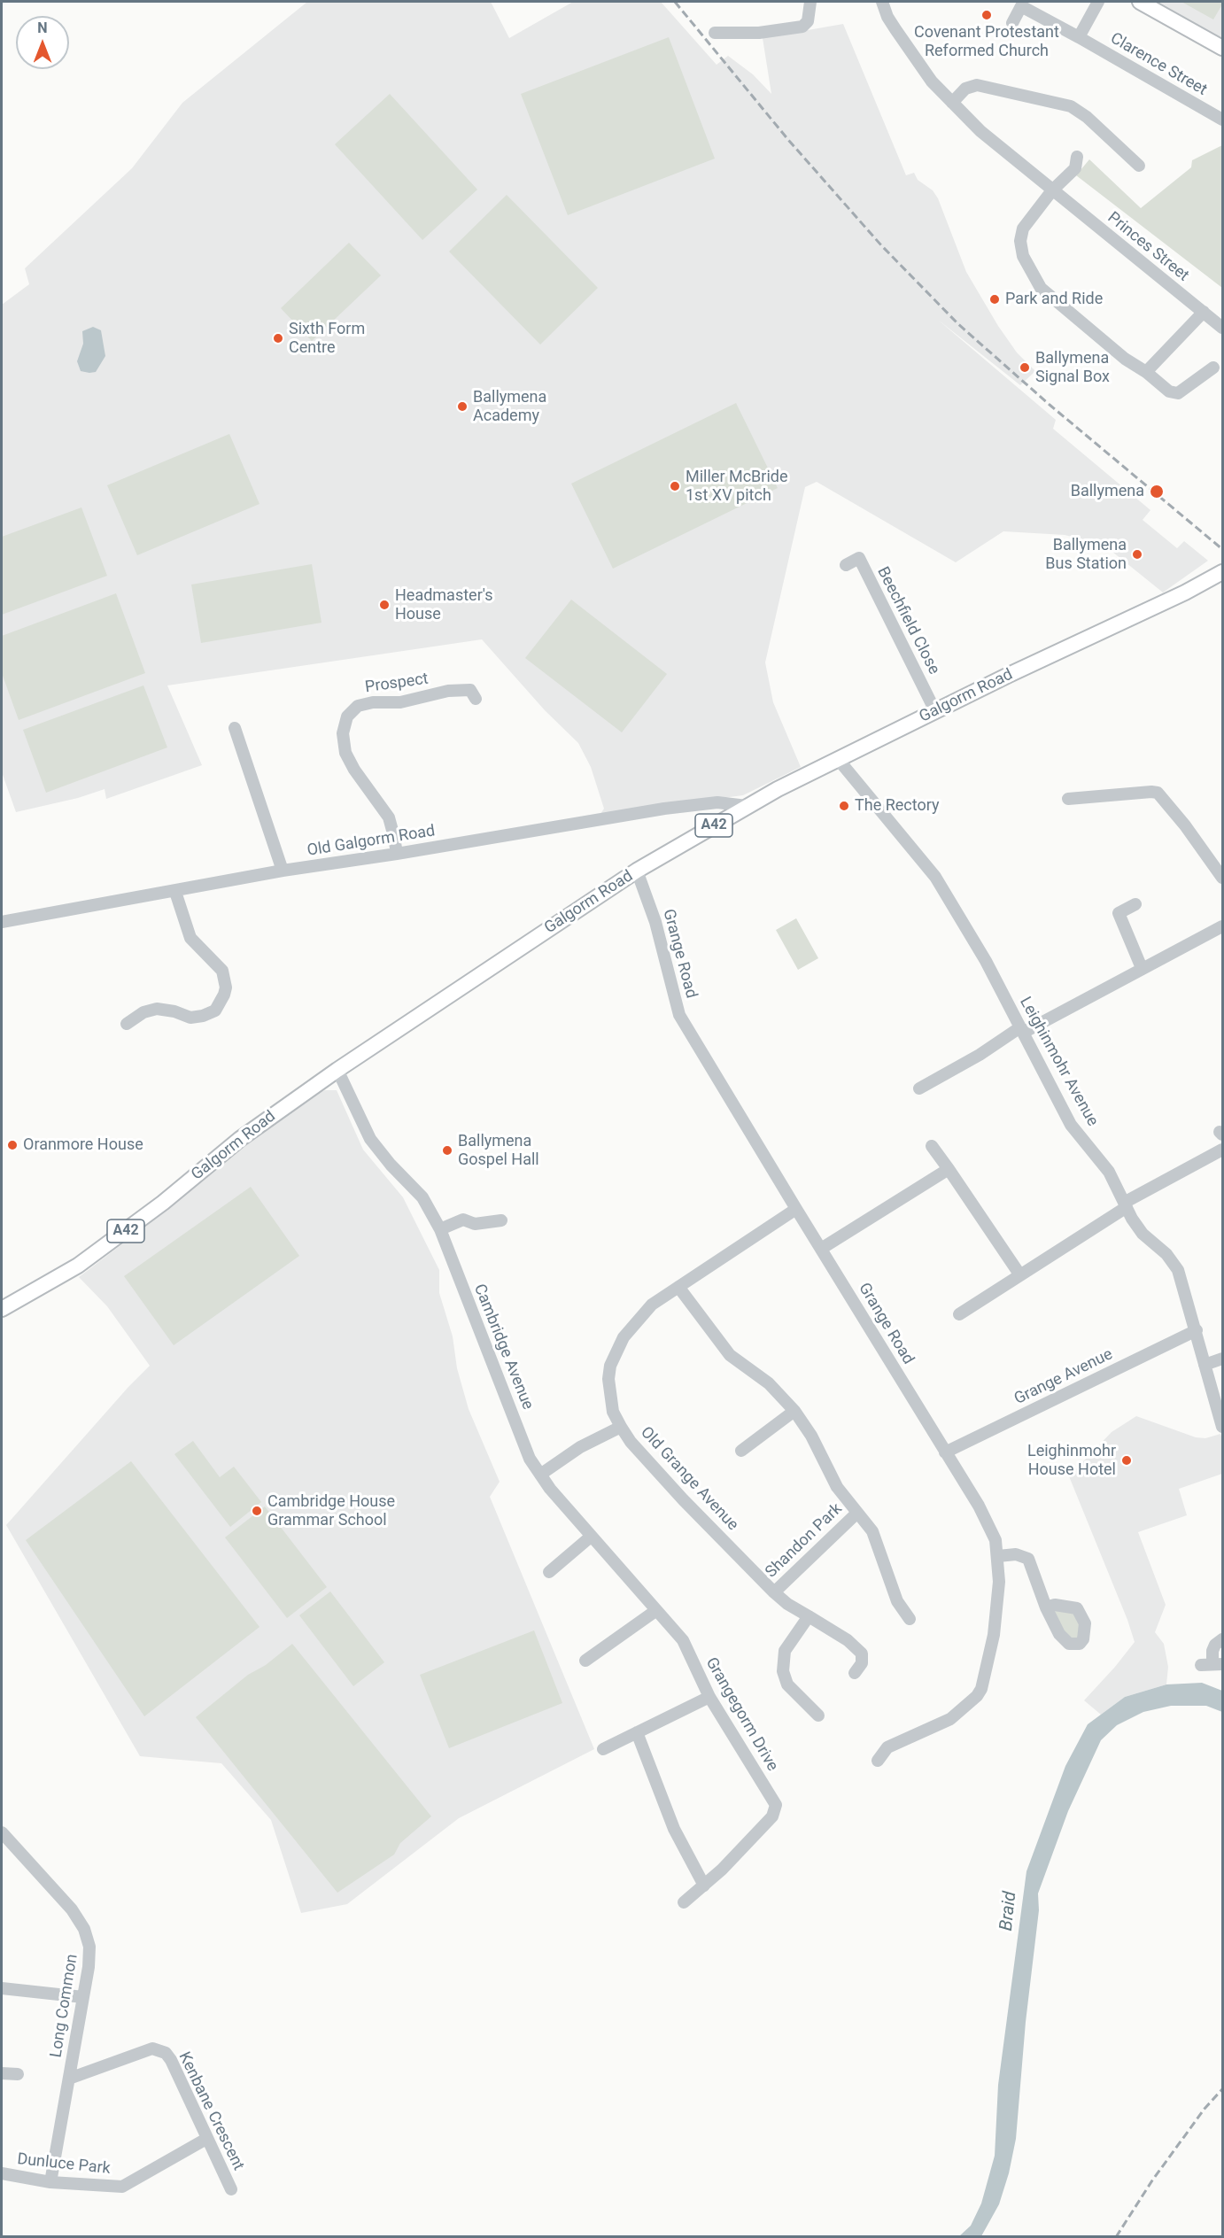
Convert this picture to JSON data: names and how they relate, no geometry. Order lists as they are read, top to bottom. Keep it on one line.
{"streets":{"main road":["Galgorm Road","A42"],"street":["Clarence Street","Princes Street","Beechfield Close","Prospect","Old Galgorm Road","Grange Road","Leighinmohr Avenue","Cambridge Avenue","Grange Avenue","Old Grange Avenue","Shandon Park","Grangegorm Drive","Long Common","Kenbane Crescent","Dunluce Park"]},"crossings":[["Beechfield Close","Galgorm Road"],["Prospect","Old Galgorm Road"],["Galgorm Road","Old Galgorm Road"],["Galgorm Road","Grange Road"],["Galgorm Road","Leighinmohr Avenue"],["Galgorm Road","Cambridge Avenue"],["Grange Road","Grange Avenue"],["Grange Road","Old Grange Avenue"],["Leighinmohr Avenue","Grange Avenue"],["Cambridge Avenue","Grangegorm Drive"],["Old Grange Avenue","Shandon Park"],["Long Common","Kenbane Crescent"],["Long Common","Dunluce Park"],["Kenbane Crescent","Dunluce Park"]],"water":["Braid"],"places":["Covenant Protestant Reformed Church","Park and Ride","Sixth Form Centre","Ballymena Signal Box","Ballymena Academy","Miller McBride 1st XV pitch","Ballymena","Ballymena Bus Station","Headmaster's House","The Rectory","Oranmore House","Ballymena Gospel Hall","Leighinmohr House Hotel","Cambridge House Grammar School"],"north":"top"}
